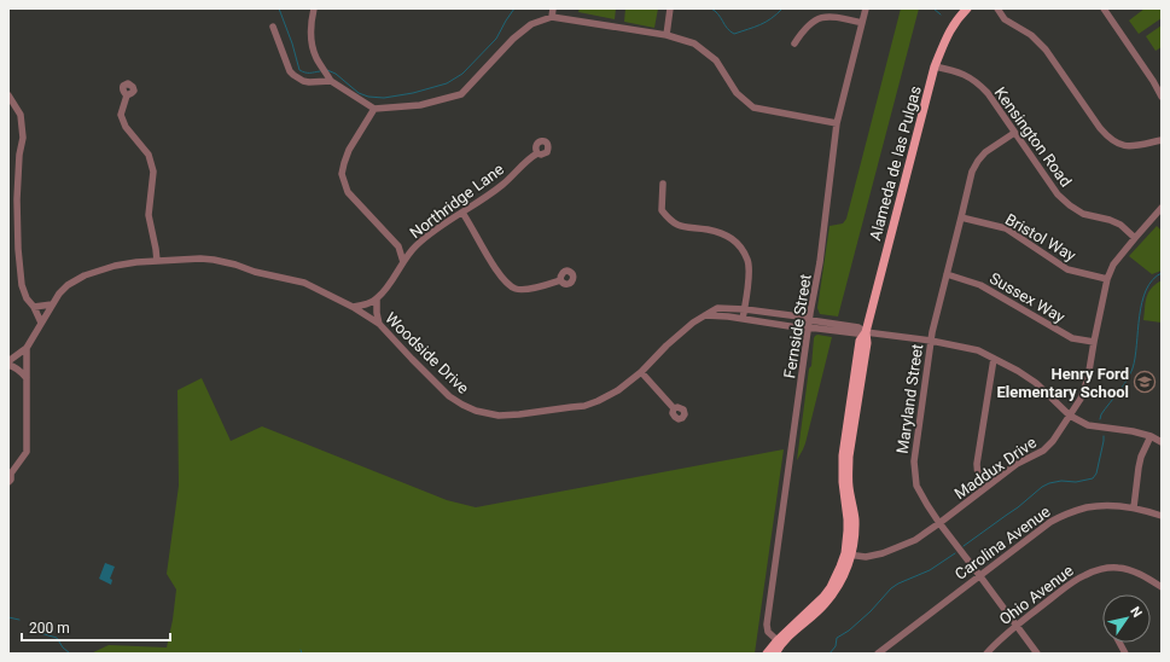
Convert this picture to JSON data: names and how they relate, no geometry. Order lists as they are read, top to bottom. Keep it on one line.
{"streets":{"main road":["Alameda de las Pulgas"],"street":["Kensington Road","Northridge Lane","Bristol Way","Sussex Way","Fernside Street","Woodside Drive","Maryland Street","Maddux Drive","Carolina Avenue","Ohio Avenue"]},"crossings":[["Kensington Road","Alameda de las Pulgas"],["Kensington Road","Maryland Street"],["Kensington Road","Maddux Drive"],["Alameda de las Pulgas","Fernside Street"],["Alameda de las Pulgas","Maddux Drive"],["Bristol Way","Maryland Street"],["Bristol Way","Maddux Drive"],["Sussex Way","Maryland Street"],["Sussex Way","Maddux Drive"],["Fernside Street","Woodside Drive"],["Maryland Street","Maddux Drive"],["Maryland Street","Carolina Avenue"],["Maryland Street","Ohio Avenue"]],"places":{"school or university":["Henry Ford Elementary School"]},"scale_bar":"200 m","north":"top right"}
